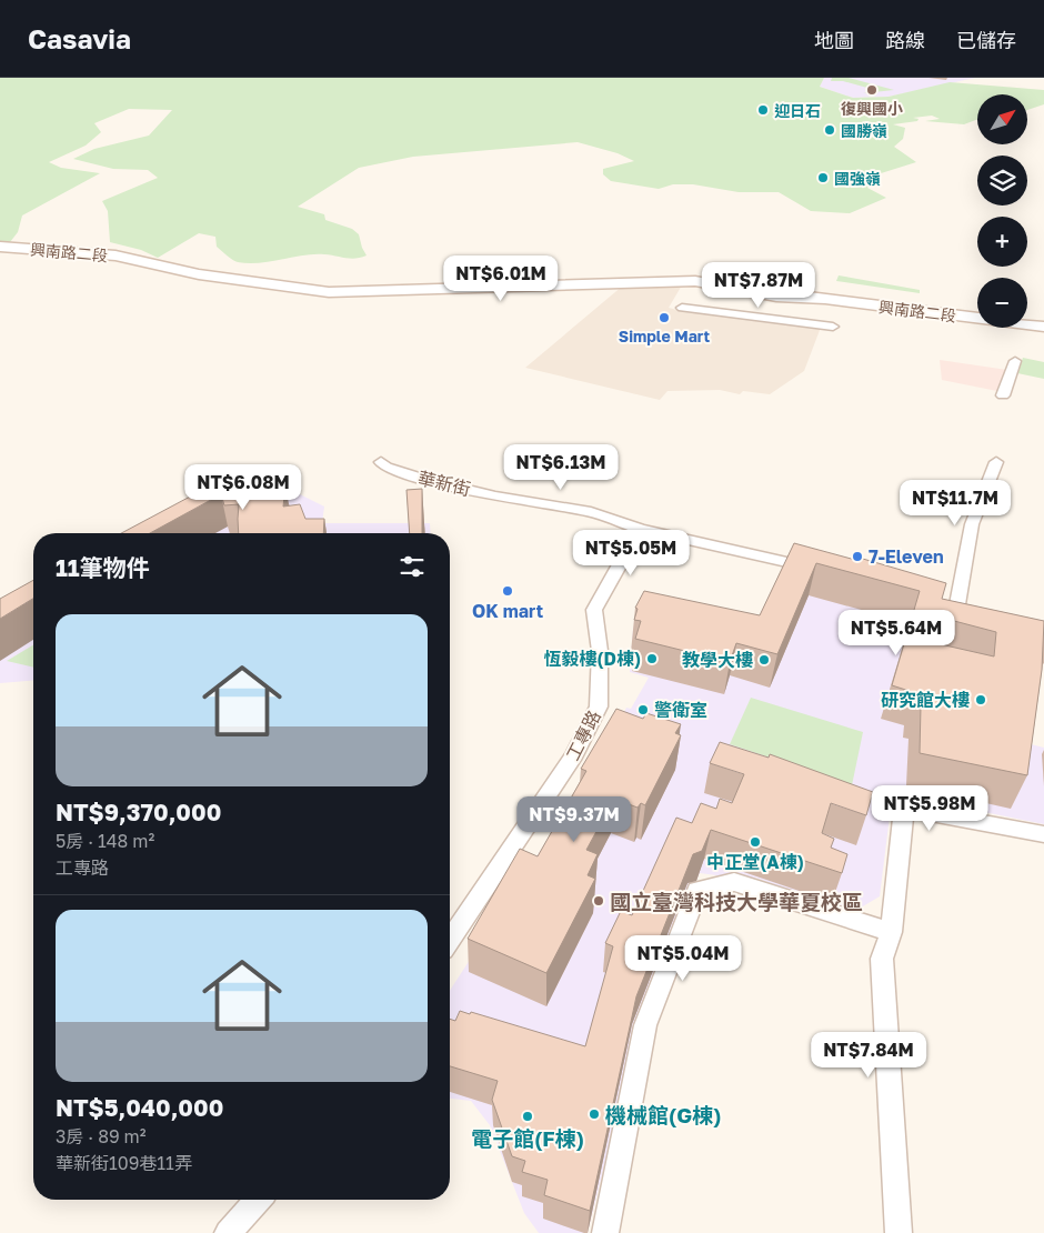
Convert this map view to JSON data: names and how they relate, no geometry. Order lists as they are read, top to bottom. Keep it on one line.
{"streets":{"street":["興南路二段","華新街","工專路"]},"crossings":[["華新街","工專路"]],"places":["復興國小","迎日石","國勝嶺","國強嶺","Simple Mart","7-Eleven","OK mart","恆毅樓(D棟)","教學大樓","研究館大樓","警衛室","中正堂(A棟)","國立臺灣科技大學華夏校區","機械館(G棟)","電子館(F棟)"],"north":"top right","page":{"header":"Casavia","nav":["地圖","路線","已儲存"],"map_buttons":["+","−"],"price":["NT$6.01M","NT$7.87M","NT$6.13M","NT$6.08M","NT$11.7M","NT$5.05M","NT$5.64M","NT$5.98M","NT$9.37M","NT$5.04M","NT$7.84M"],"heading":"11筆物件","list":[{"name":"NT$9,370,000","note":"5房 · 148 m² · 工專路"},{"name":"NT$5,040,000","note":"3房 · 89 m² · 華新街109巷11弄"}]}}
